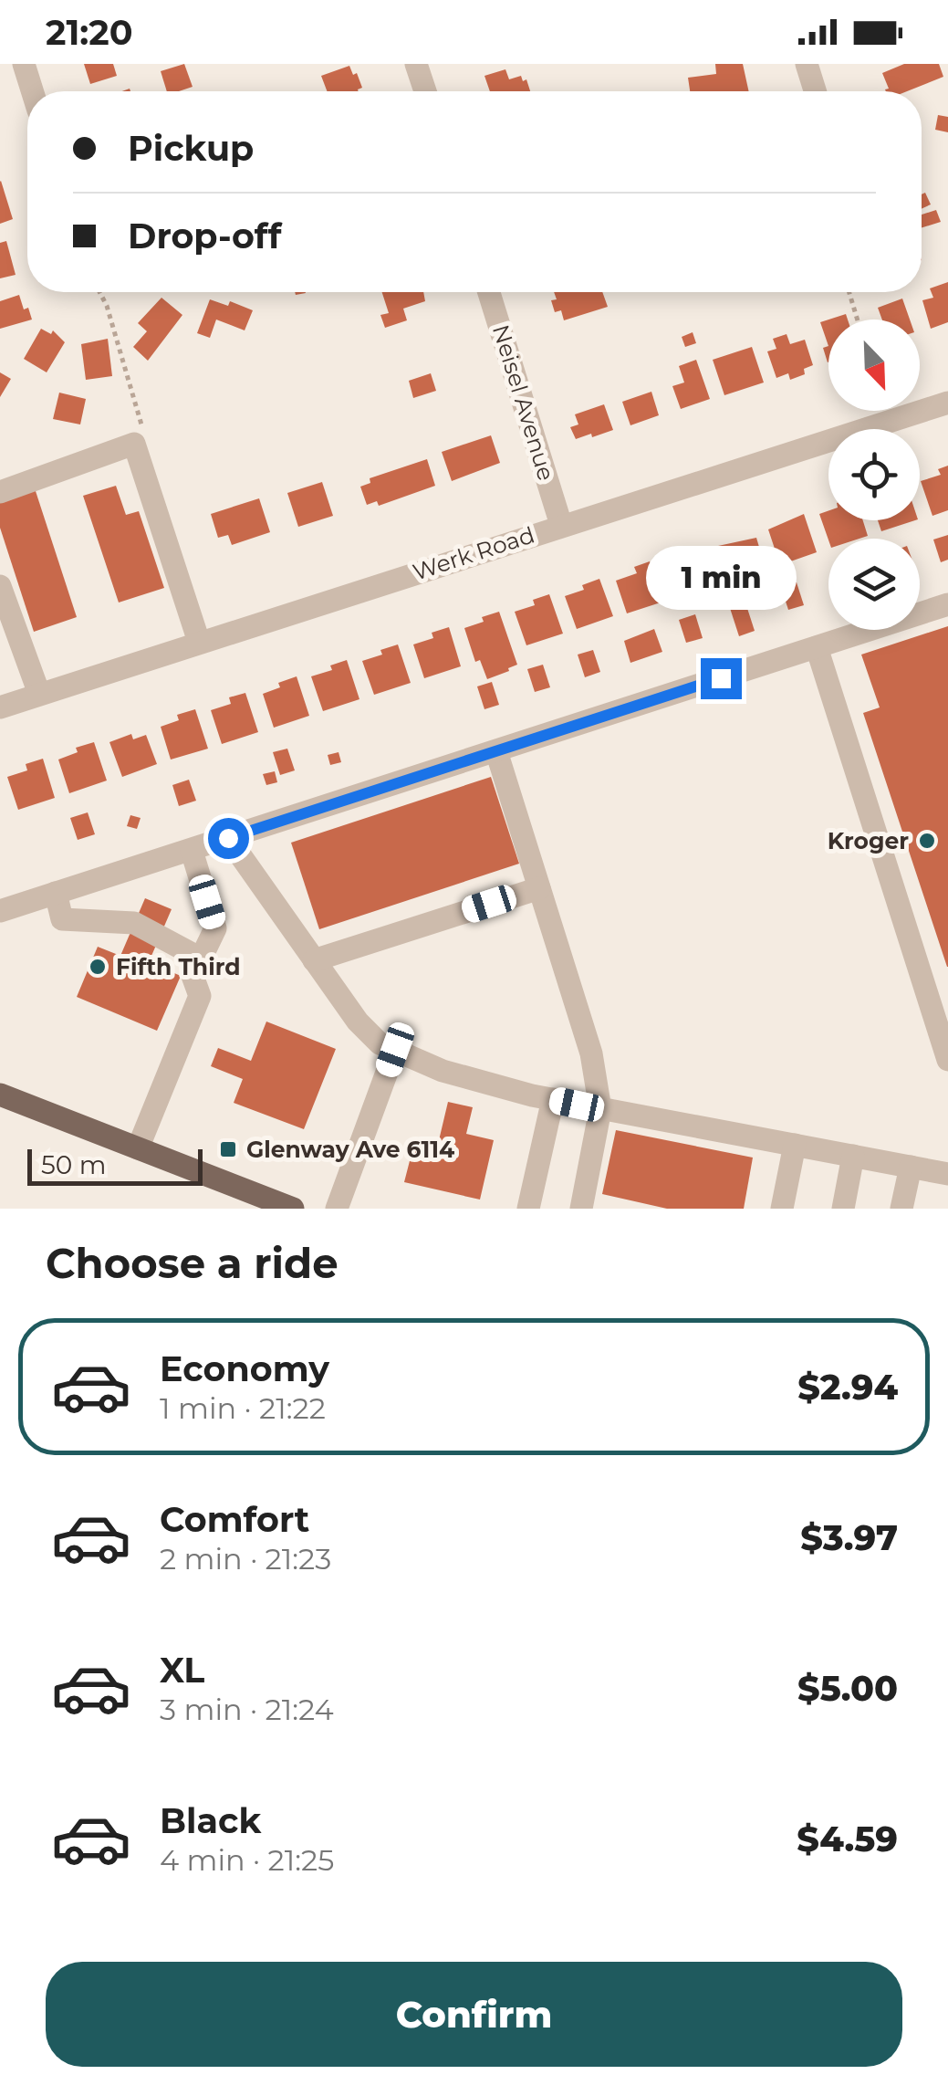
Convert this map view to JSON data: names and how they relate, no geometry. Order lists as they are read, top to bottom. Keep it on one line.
{"streets":{"street":["Neisel Avenue","Werk Road"]},"crossings":[["Neisel Avenue","Werk Road"]],"places":{"other":["Kroger","Fifth Third"],"transit":["Glenway Ave 6114"]},"scale_bar":"50 m","north":"bottom right","page":{"status":"21:20","banner":["Pickup","Drop-off"],"bubble":"1 min","scale":"50 m","heading":"Choose a ride","list":[{"name":"Economy","note":"1 min · 21:22","value":"$2.94"},{"name":"Comfort","note":"2 min · 21:23","value":"$3.97"},{"name":"XL","note":"3 min · 21:24","value":"$5.00"},{"name":"Black","note":"4 min · 21:25","value":"$4.59"}],"buttons":"Confirm"}}
